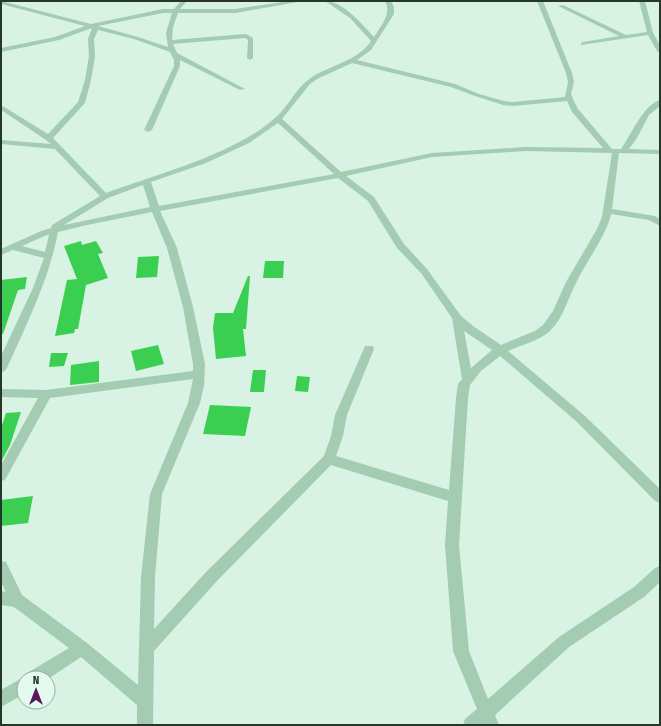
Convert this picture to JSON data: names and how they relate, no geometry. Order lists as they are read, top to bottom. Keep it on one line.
{"north":"top"}
